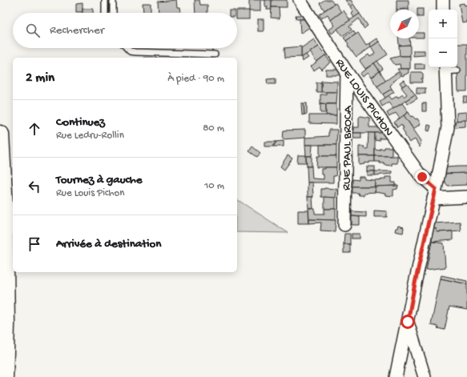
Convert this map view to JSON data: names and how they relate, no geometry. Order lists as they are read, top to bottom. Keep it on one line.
{"streets":{"street":["RUE LOUIS PICHON","RUE PAUL BROCA"]},"crossings":[["RUE LOUIS PICHON","RUE PAUL BROCA"]],"north":"bottom left","page":{"map_buttons":["+","−"],"search":"Rechercher","heading":["2 min","À pied · 90 m"],"list":[["Continuez","Rue Ledru-Rollin","80 m"],["Tournez à gauche","Rue Louis Pichon","10 m"],"Arrivée à destination"]}}
